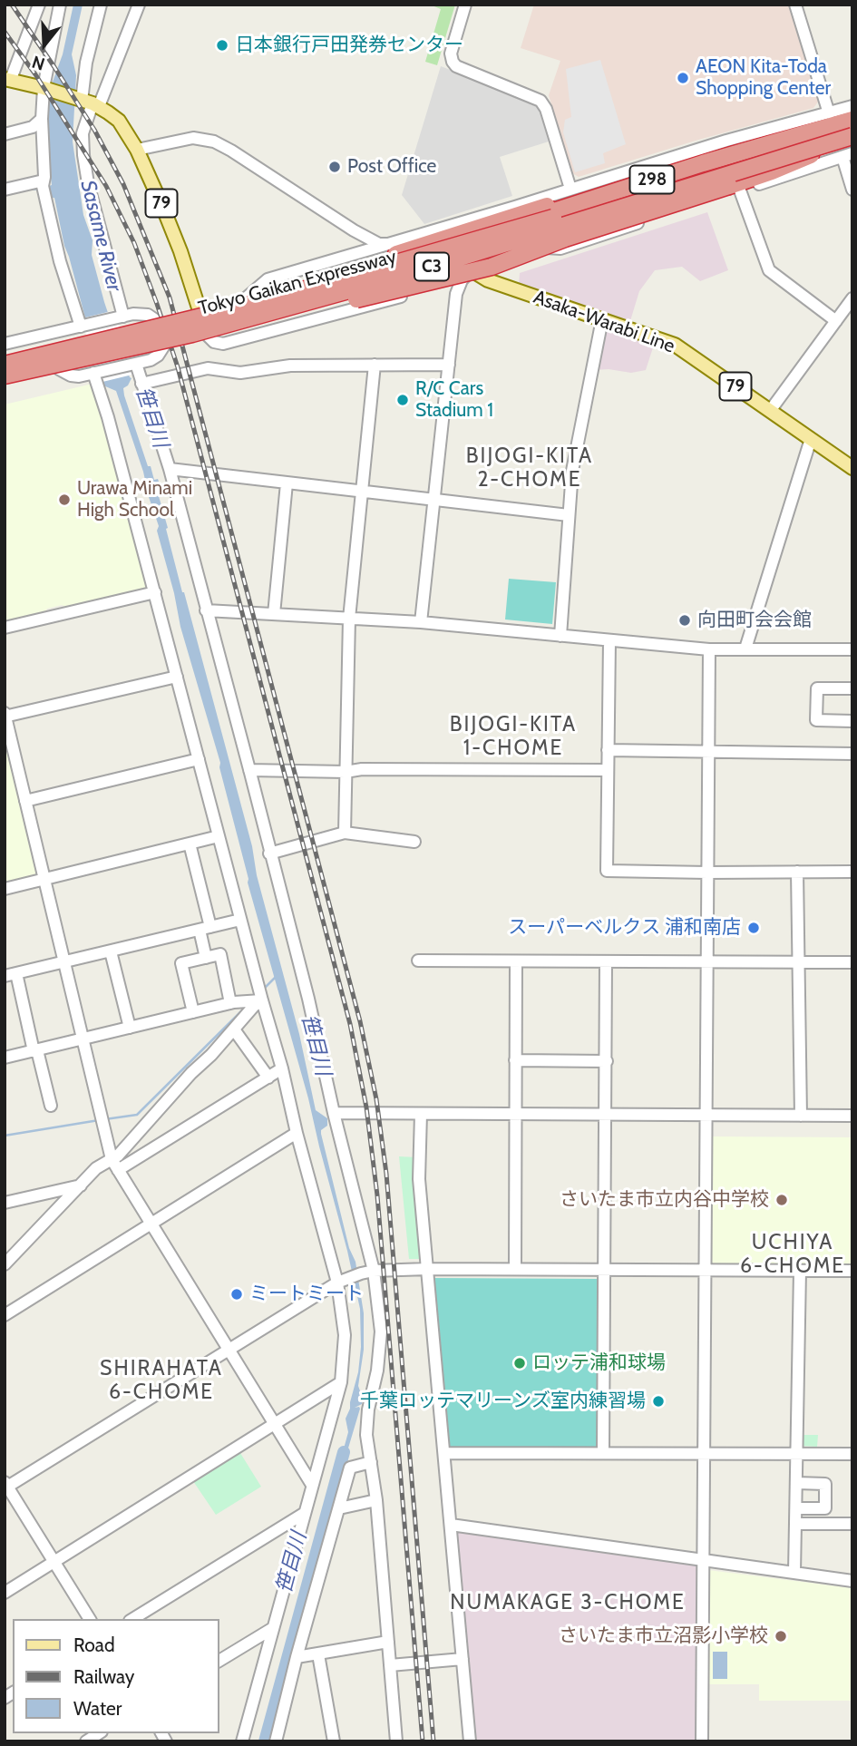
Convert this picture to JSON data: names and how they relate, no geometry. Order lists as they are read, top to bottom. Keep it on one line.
{"streets":{"highway":["298","C3","Tokyo Gaikan Expressway"],"main road":["79","Asaka-Warabi Line"]},"crossings":[["298","79"],["298","Tokyo Gaikan Expressway"],["298","Asaka-Warabi Line"],["79","Tokyo Gaikan Expressway"]],"districts":["BIJOGI-KITA 2-CHOME","BIJOGI-KITA 1-CHOME","UCHIYA 6-CHOME","SHIRAHATA 6-CHOME","NUMAKAGE 3-CHOME"],"water":["Sasame River","笹目川"],"places":["日本銀行戸田発券センター","AEON Kita-Toda Shopping Center","Post Office","R/C Cars Stadium 1","Urawa Minami High School","向田町会会館","スーパーベルクス 浦和南店","さいたま市立内谷中学校","ミートミート","ロッテ浦和球場","千葉ロッテマリーンズ室内練習場","さいたま市立沼影小学校"],"legend":["Road","Railway","Water"],"north":"bottom"}
